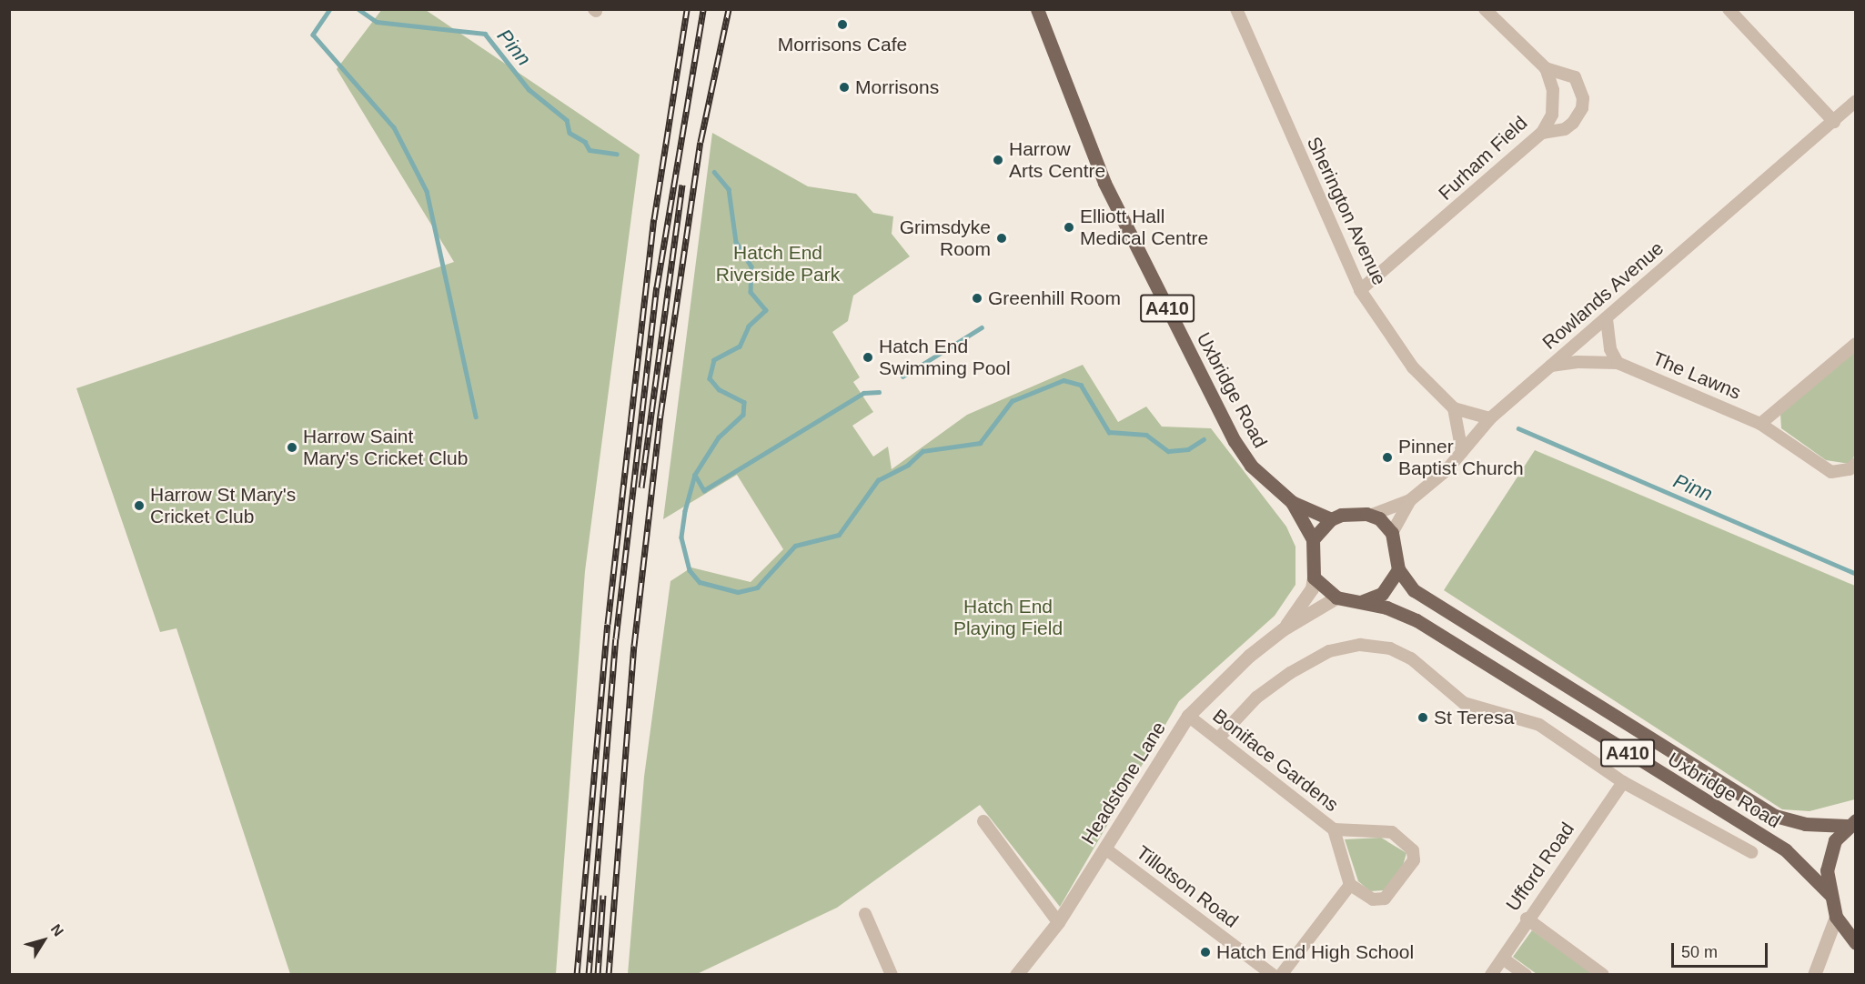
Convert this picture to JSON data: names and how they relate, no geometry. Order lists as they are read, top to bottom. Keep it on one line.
{"streets":{"main road":["A410","Uxbridge Road"],"street":["Furham Field","Sherington Avenue","Rowlands Avenue","The Lawns","Boniface Gardens","Headstone Lane","Ufford Road","Tillotson Road"]},"crossings":[["Furham Field","Sherington Avenue"],["Sherington Avenue","Rowlands Avenue"],["Rowlands Avenue","Uxbridge Road"],["Rowlands Avenue","Headstone Lane"],["Uxbridge Road","Headstone Lane"],["Boniface Gardens","Headstone Lane"],["Headstone Lane","Tillotson Road"]],"water":["Pinn"],"parks":["Hatch End Riverside Park","Hatch End Playing Field"],"places":["Morrisons Cafe","Morrisons","Harrow Arts Centre","Elliott Hall Medical Centre","Grimsdyke Room","Greenhill Room","Hatch End Swimming Pool","Harrow Saint Mary's Cricket Club","Pinner Baptist Church","Harrow St Mary's Cricket Club","St Teresa","Hatch End High School"],"scale_bar":"50 m","north":"top right"}
